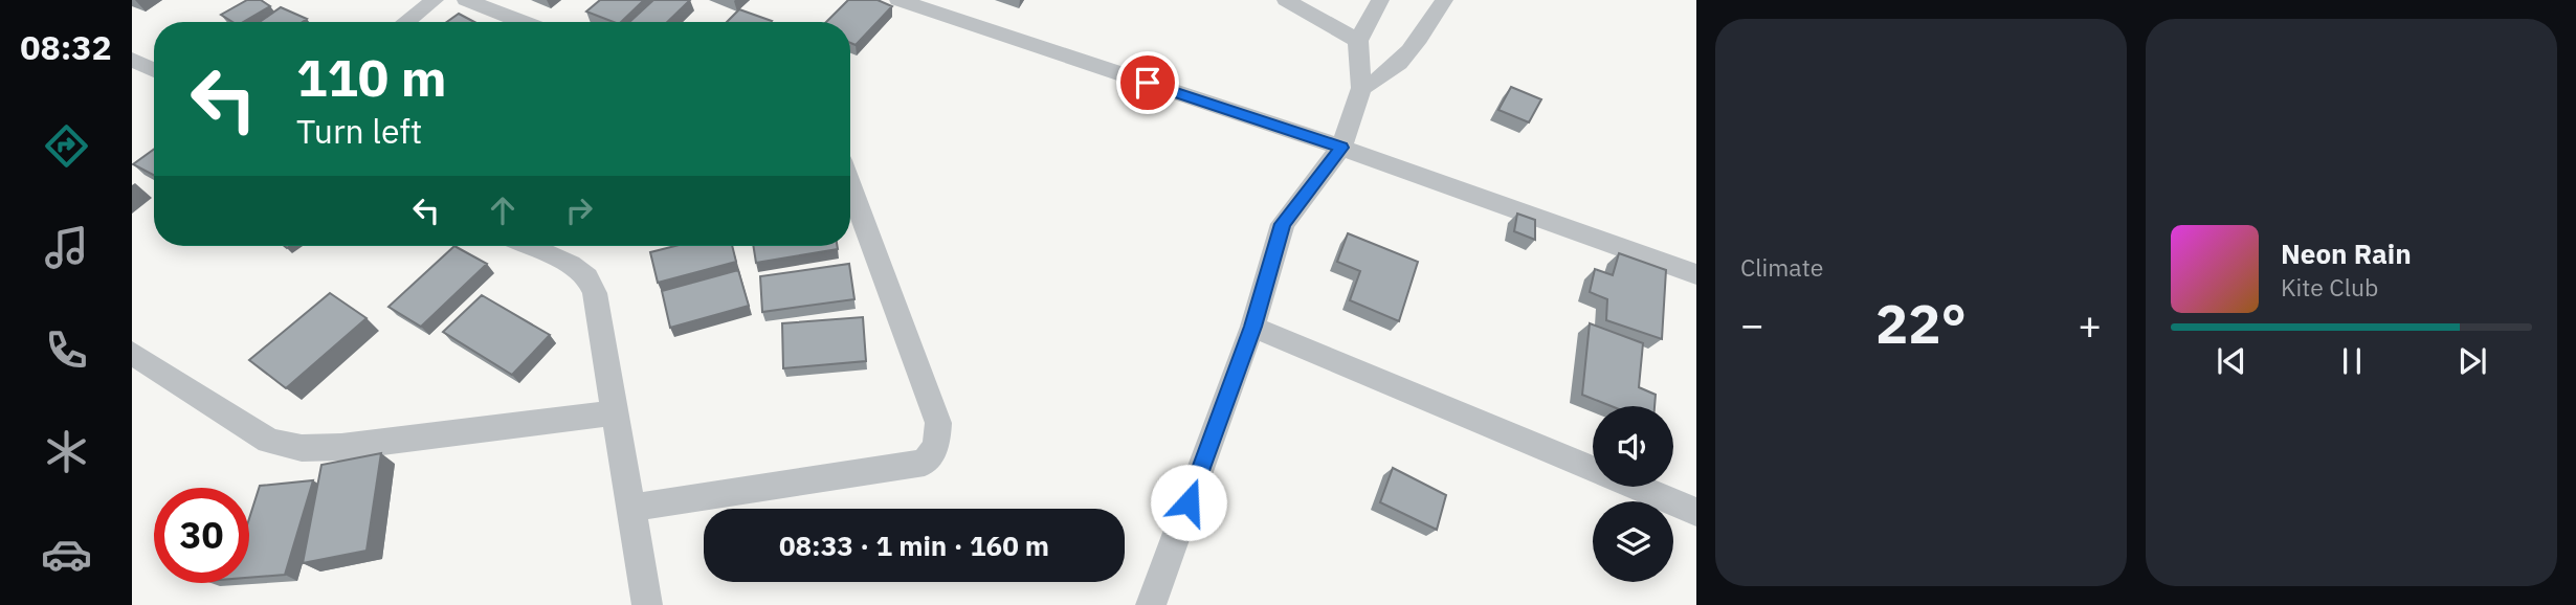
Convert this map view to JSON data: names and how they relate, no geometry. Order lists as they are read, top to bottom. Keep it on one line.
{"page":{"tabs":"08:32","tile":"Climate","turn":["110 m","Turn left"],"song":["Neon Rain","Kite Club"],"heat":["−","22°","+"],"limit":"30","trip":"08:33 · 1 min · 160 m"}}
